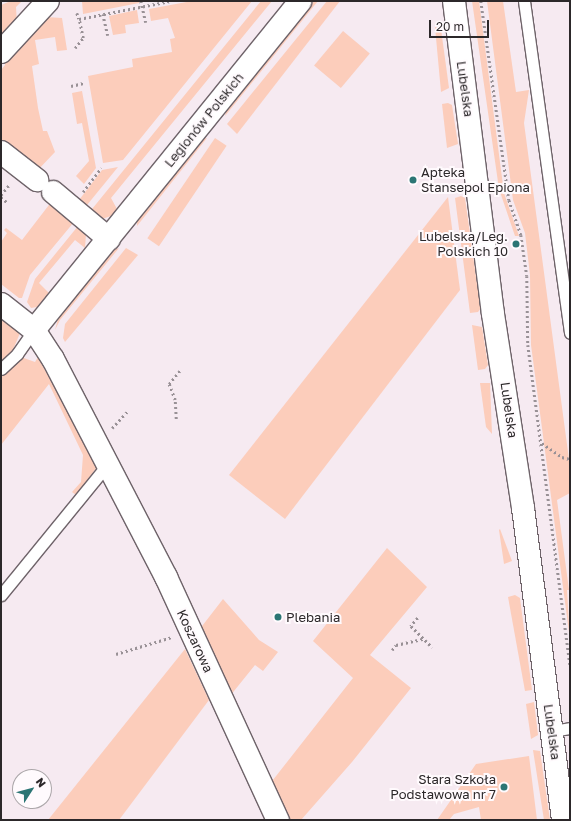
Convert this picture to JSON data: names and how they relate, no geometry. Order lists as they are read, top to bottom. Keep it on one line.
{"streets":{"street":["Lubelska","Legionów Polskich","Koszarowa"]},"crossings":[["Legionów Polskich","Koszarowa"]],"places":["Apteka Stansepol Epiona","Lubelska/Leg. Polskich 10","Plebania","Stara Szkoła Podstawowa nr 7"],"scale_bar":"20 m","north":"top right"}
